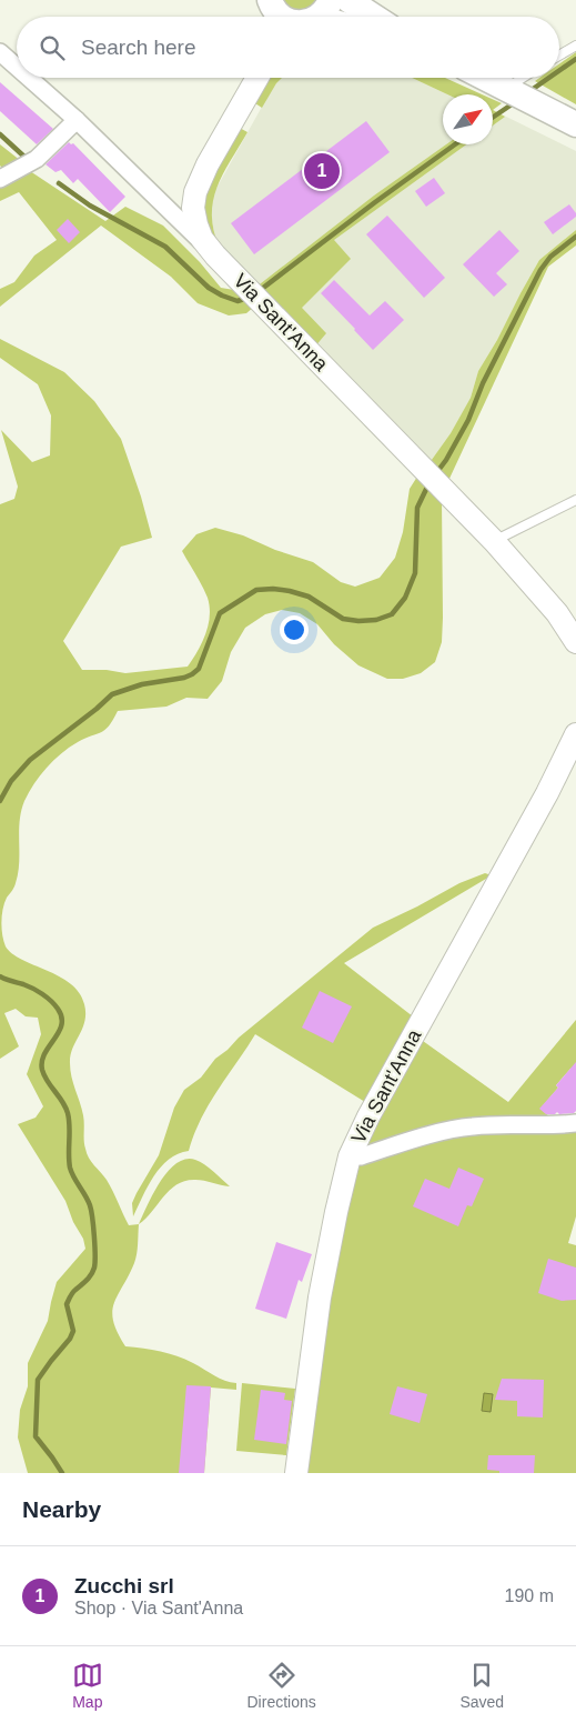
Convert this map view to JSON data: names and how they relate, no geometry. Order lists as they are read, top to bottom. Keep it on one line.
{"streets":{"street":["Via Sant'Anna"]},"north":"top right","page":{"search":"Search here","pins":"1","heading":"Nearby","list":[{"mark":"1","name":"Zucchi srl","note":"Shop · Via Sant'Anna","value":"190 m"}],"nav":["Map","Directions","Saved"]}}
